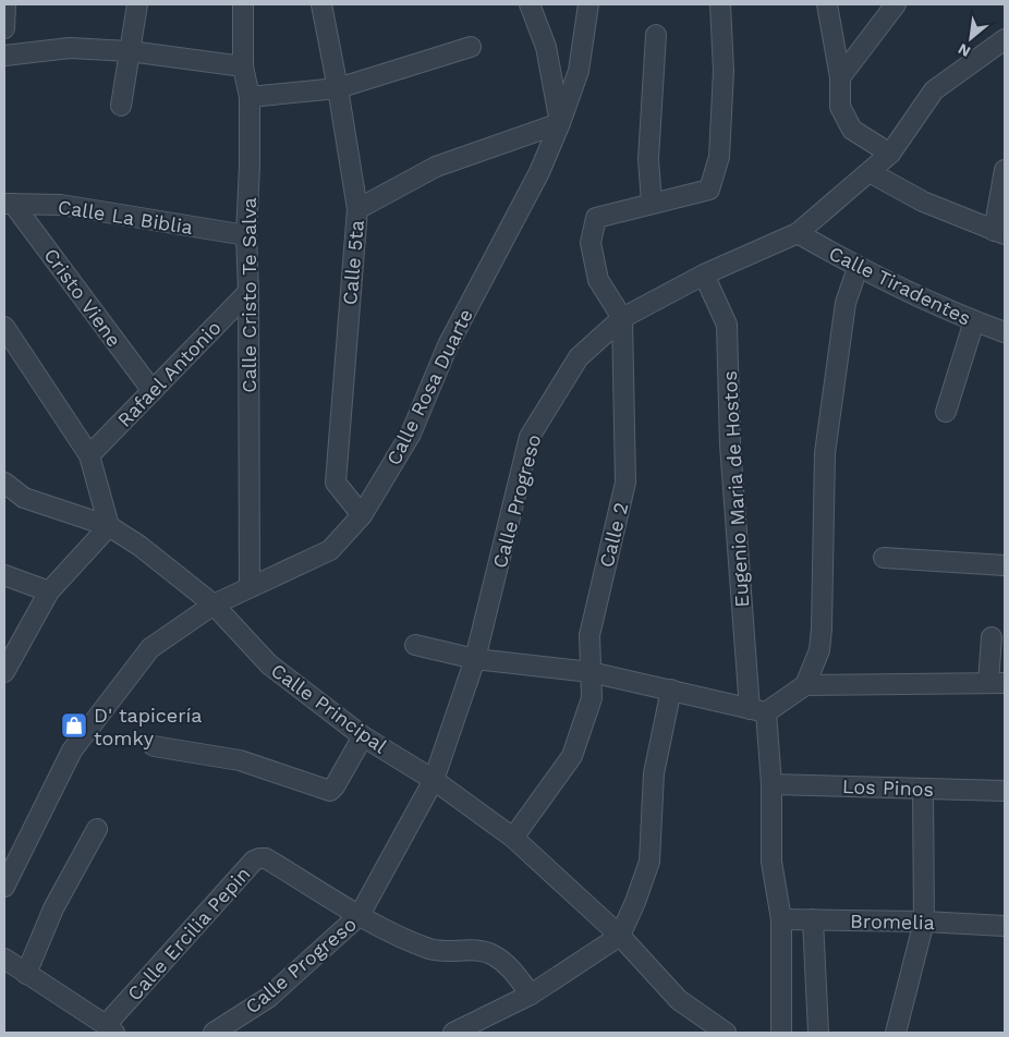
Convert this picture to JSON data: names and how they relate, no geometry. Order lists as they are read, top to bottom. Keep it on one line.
{"streets":{"street":["Calle La Biblia","Calle 5ta","Calle Tiradentes","Calle Cristo Te Salva","Cristo Viene","Rafael Antonio","Calle Rosa Duarte","Eugenio Maria de Hostos","Calle Progreso","Calle 2","Calle Principal","Los Pinos","Bromelia","Calle Ercilia Pepin"]},"crossings":[["Calle La Biblia","Calle Cristo Te Salva"],["Calle La Biblia","Cristo Viene"],["Calle 5ta","Calle Rosa Duarte"],["Calle Tiradentes","Calle Progreso"],["Calle Cristo Te Salva","Rafael Antonio"],["Calle Cristo Te Salva","Calle Rosa Duarte"],["Cristo Viene","Rafael Antonio"],["Calle Rosa Duarte","Calle Principal"],["Eugenio Maria de Hostos","Calle Progreso"],["Eugenio Maria de Hostos","Los Pinos"],["Eugenio Maria de Hostos","Bromelia"],["Calle Progreso","Calle 2"],["Calle Progreso","Calle Principal"],["Calle Progreso","Calle Ercilia Pepin"],["Calle 2","Calle Principal"]],"places":{"shop":["D' tapicería tomky"]},"north":"bottom left"}
